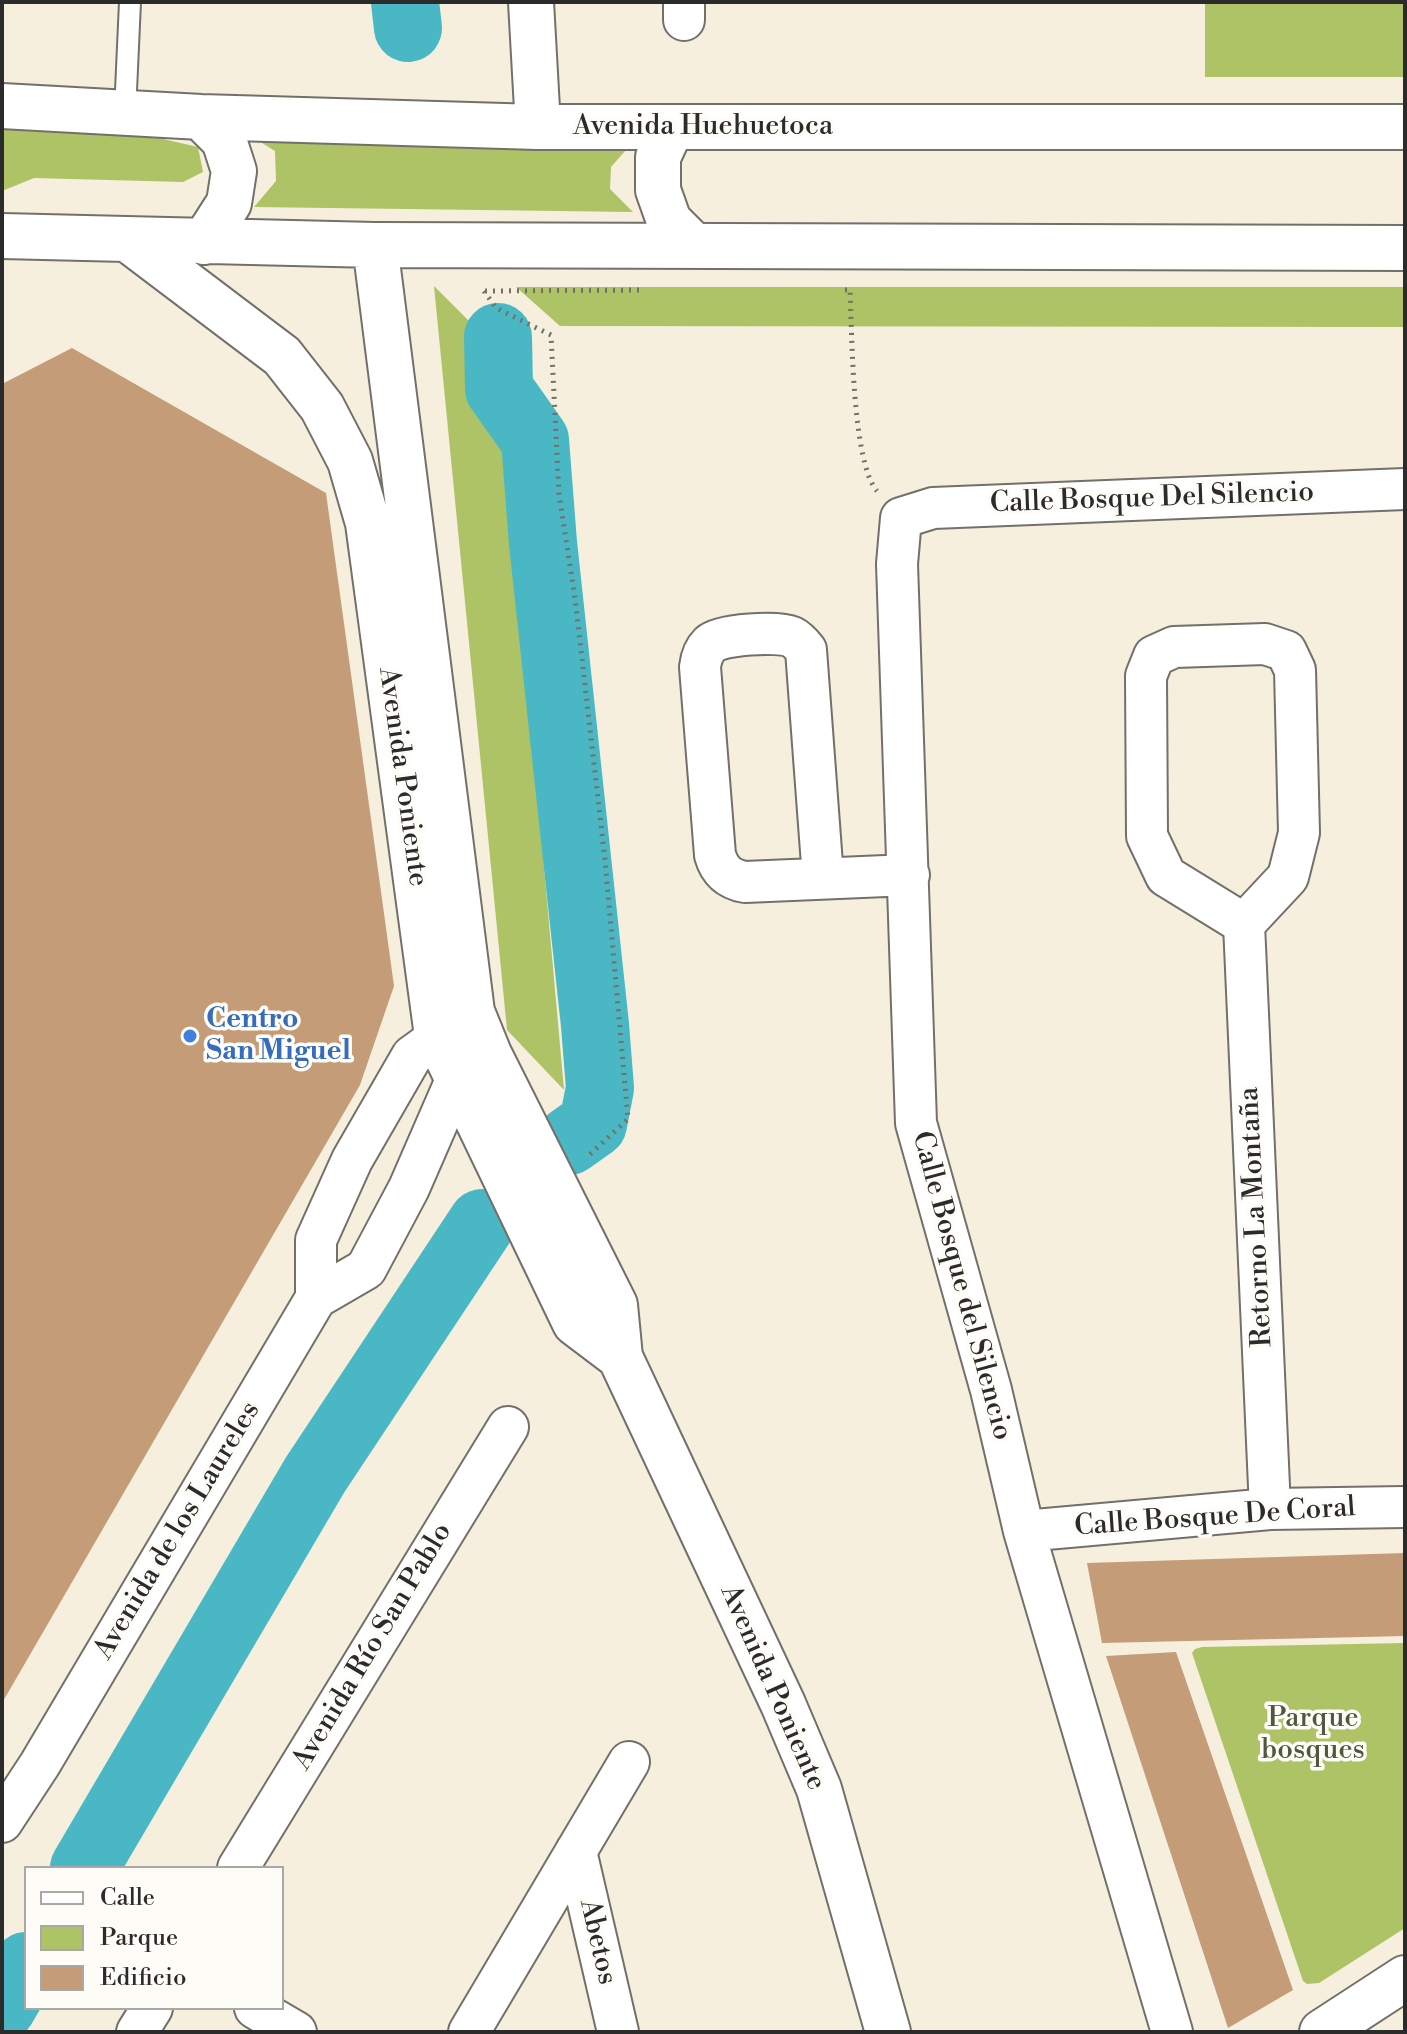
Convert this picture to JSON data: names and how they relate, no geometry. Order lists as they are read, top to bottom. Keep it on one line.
{"streets":{"main road":["Avenida Huehuetoca","Avenida Poniente"],"street":["Calle Bosque Del Silencio","Retorno La Montaña","Calle Bosque del Silencio","Calle Bosque De Coral","Avenida de los Laureles","Avenida Río San Pablo","Abetos"]},"crossings":[["Calle Bosque Del Silencio","Calle Bosque del Silencio"],["Avenida Poniente","Avenida de los Laureles"],["Retorno La Montaña","Calle Bosque De Coral"],["Calle Bosque del Silencio","Calle Bosque De Coral"]],"parks":["Parque bosques"],"places":["Centro San Miguel"],"legend":["Calle","Parque","Edificio"]}
